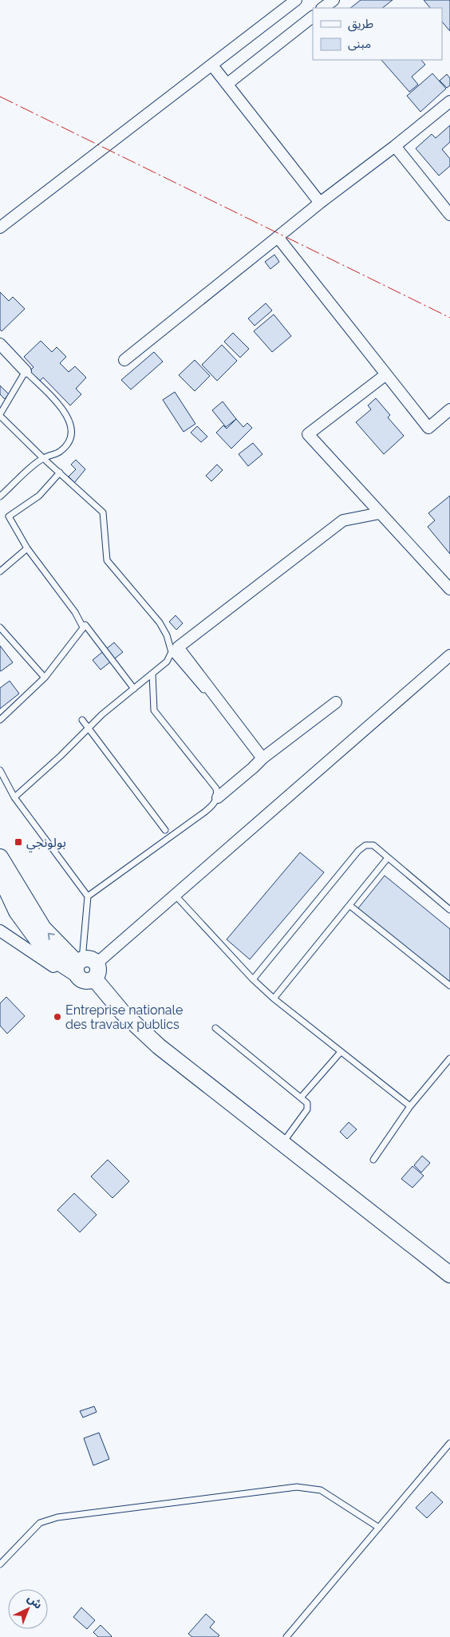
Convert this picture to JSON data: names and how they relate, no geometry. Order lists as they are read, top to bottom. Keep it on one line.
{"places":{"transit":["بولونجي"],"other":["Entreprise nationale des travaux publics"]},"legend":["طريق","مبنى"],"north":"top right"}
